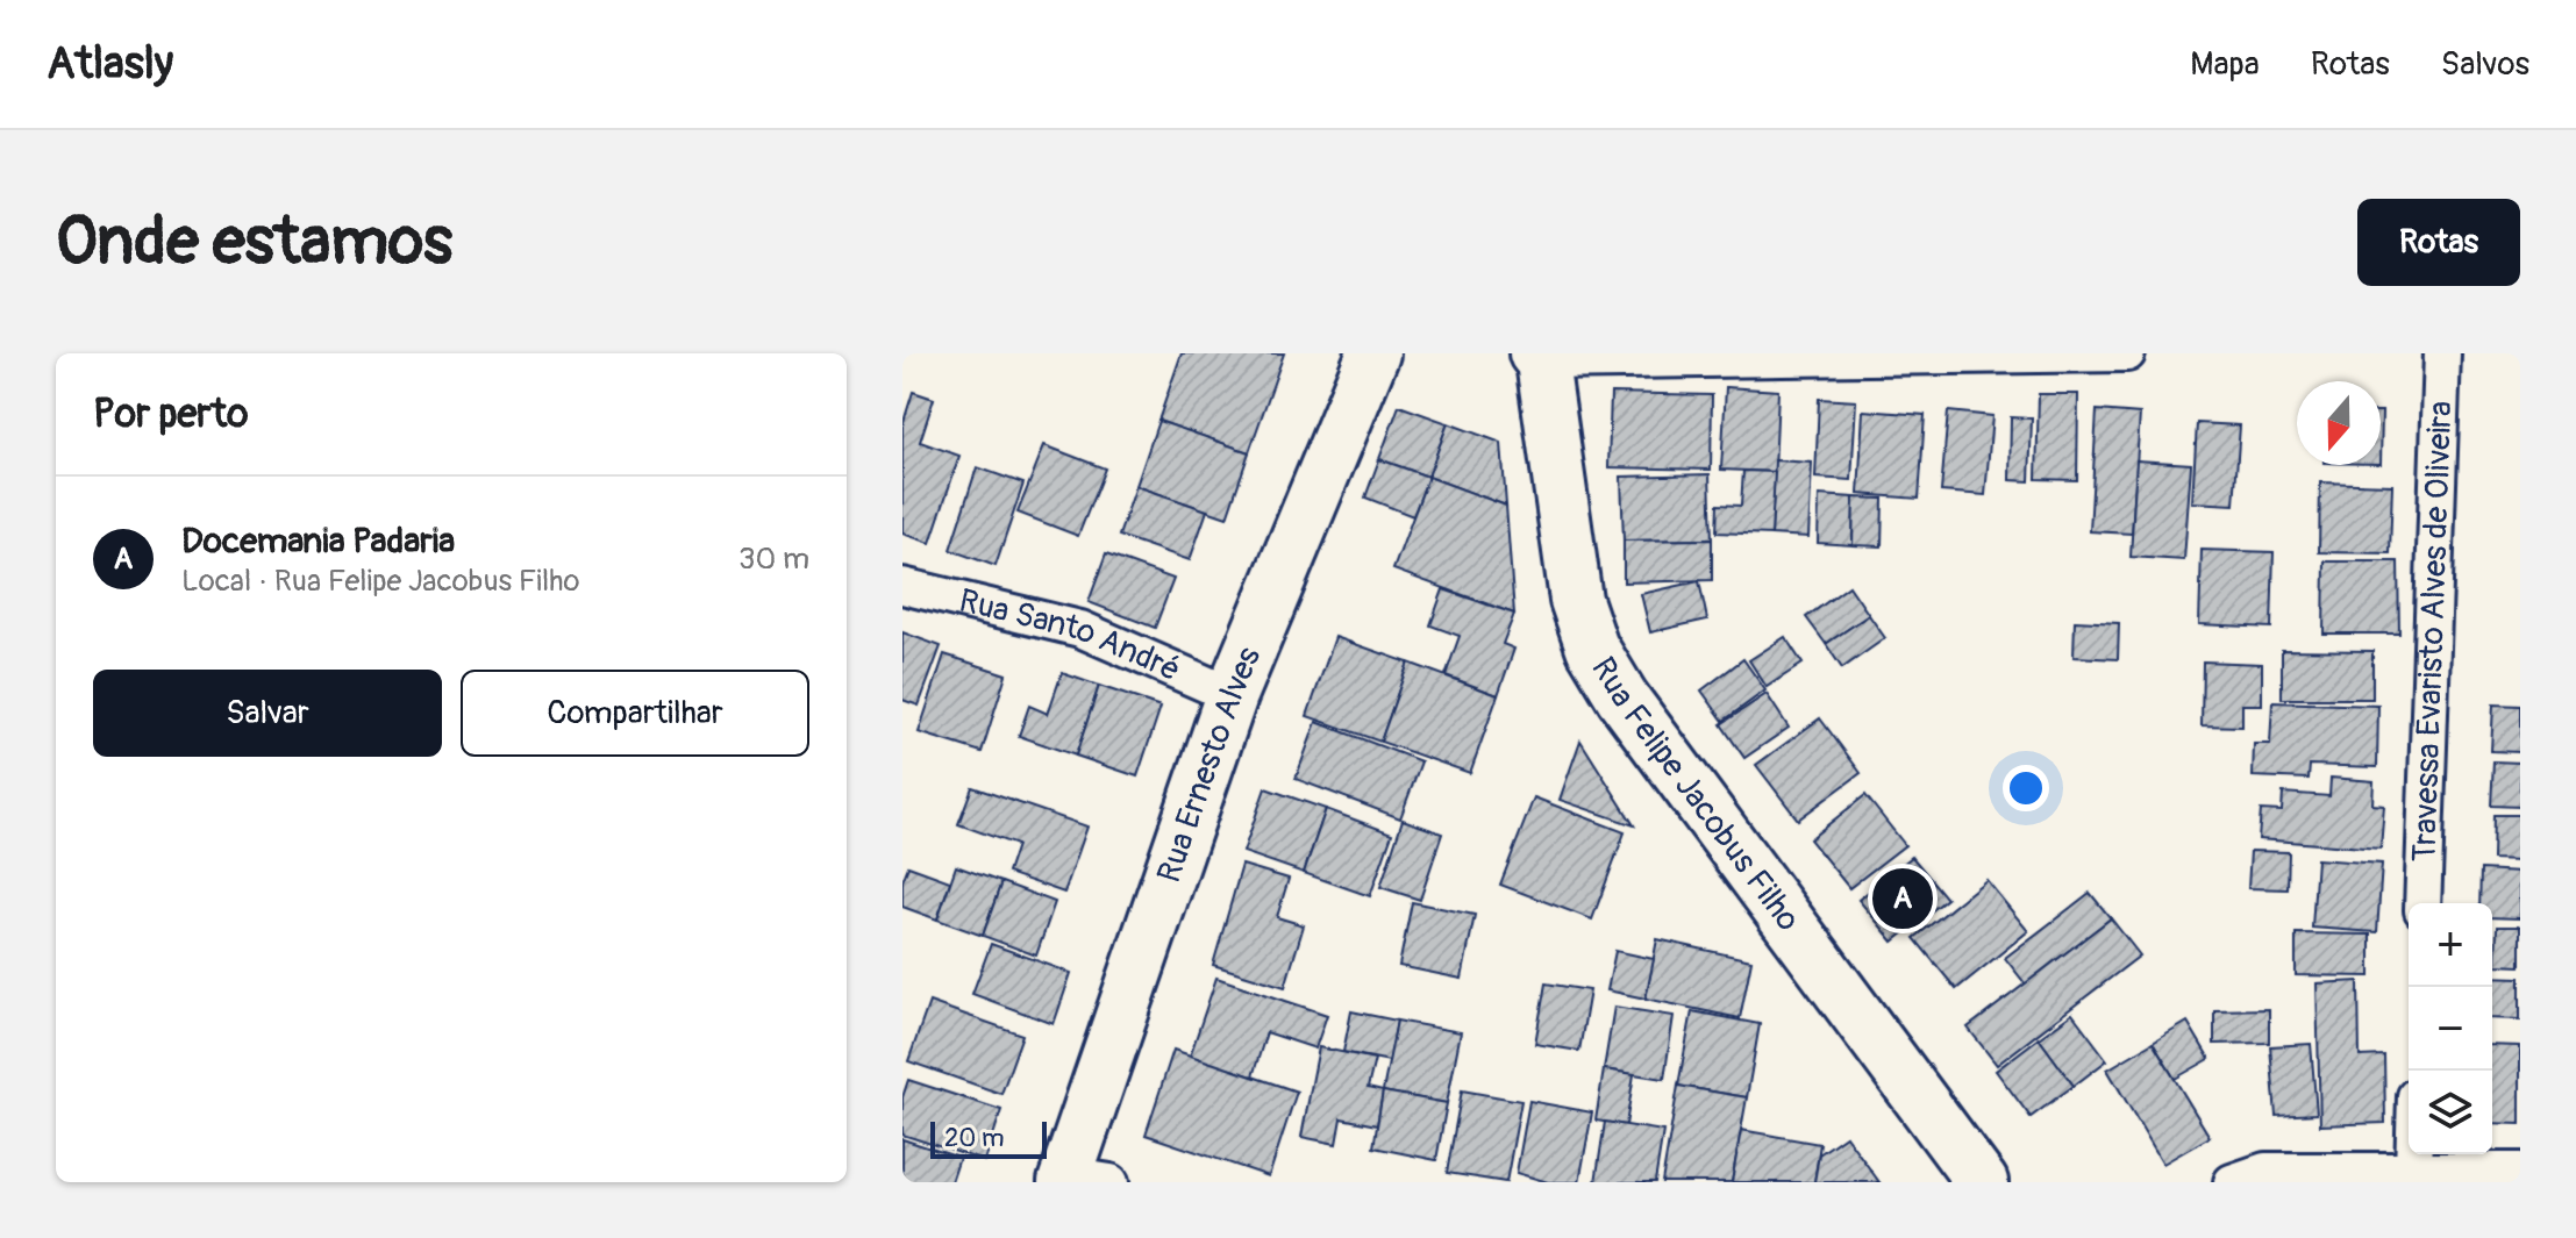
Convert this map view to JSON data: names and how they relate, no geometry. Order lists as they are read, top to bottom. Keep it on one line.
{"streets":{"main road":["Rua Ernesto Alves","Rua Felipe Jacobus Filho"],"street":["Travessa Evaristo Alves de Oliveira","Rua Santo André"]},"crossings":[["Rua Santo André","Rua Ernesto Alves"]],"scale_bar":"20 m","north":"bottom","page":{"header":"Atlasly","nav":["Mapa","Rotas","Salvos"],"buttons":["Rotas",["Salvar","Compartilhar"]],"title":"Onde estamos","heading":"Por perto","list":[{"mark":"A","name":"Docemania Padaria","note":"Local · Rua Felipe Jacobus Filho","value":"30 m"}],"pins":"A","map_buttons":["+","−"],"scale":"20 m"}}
